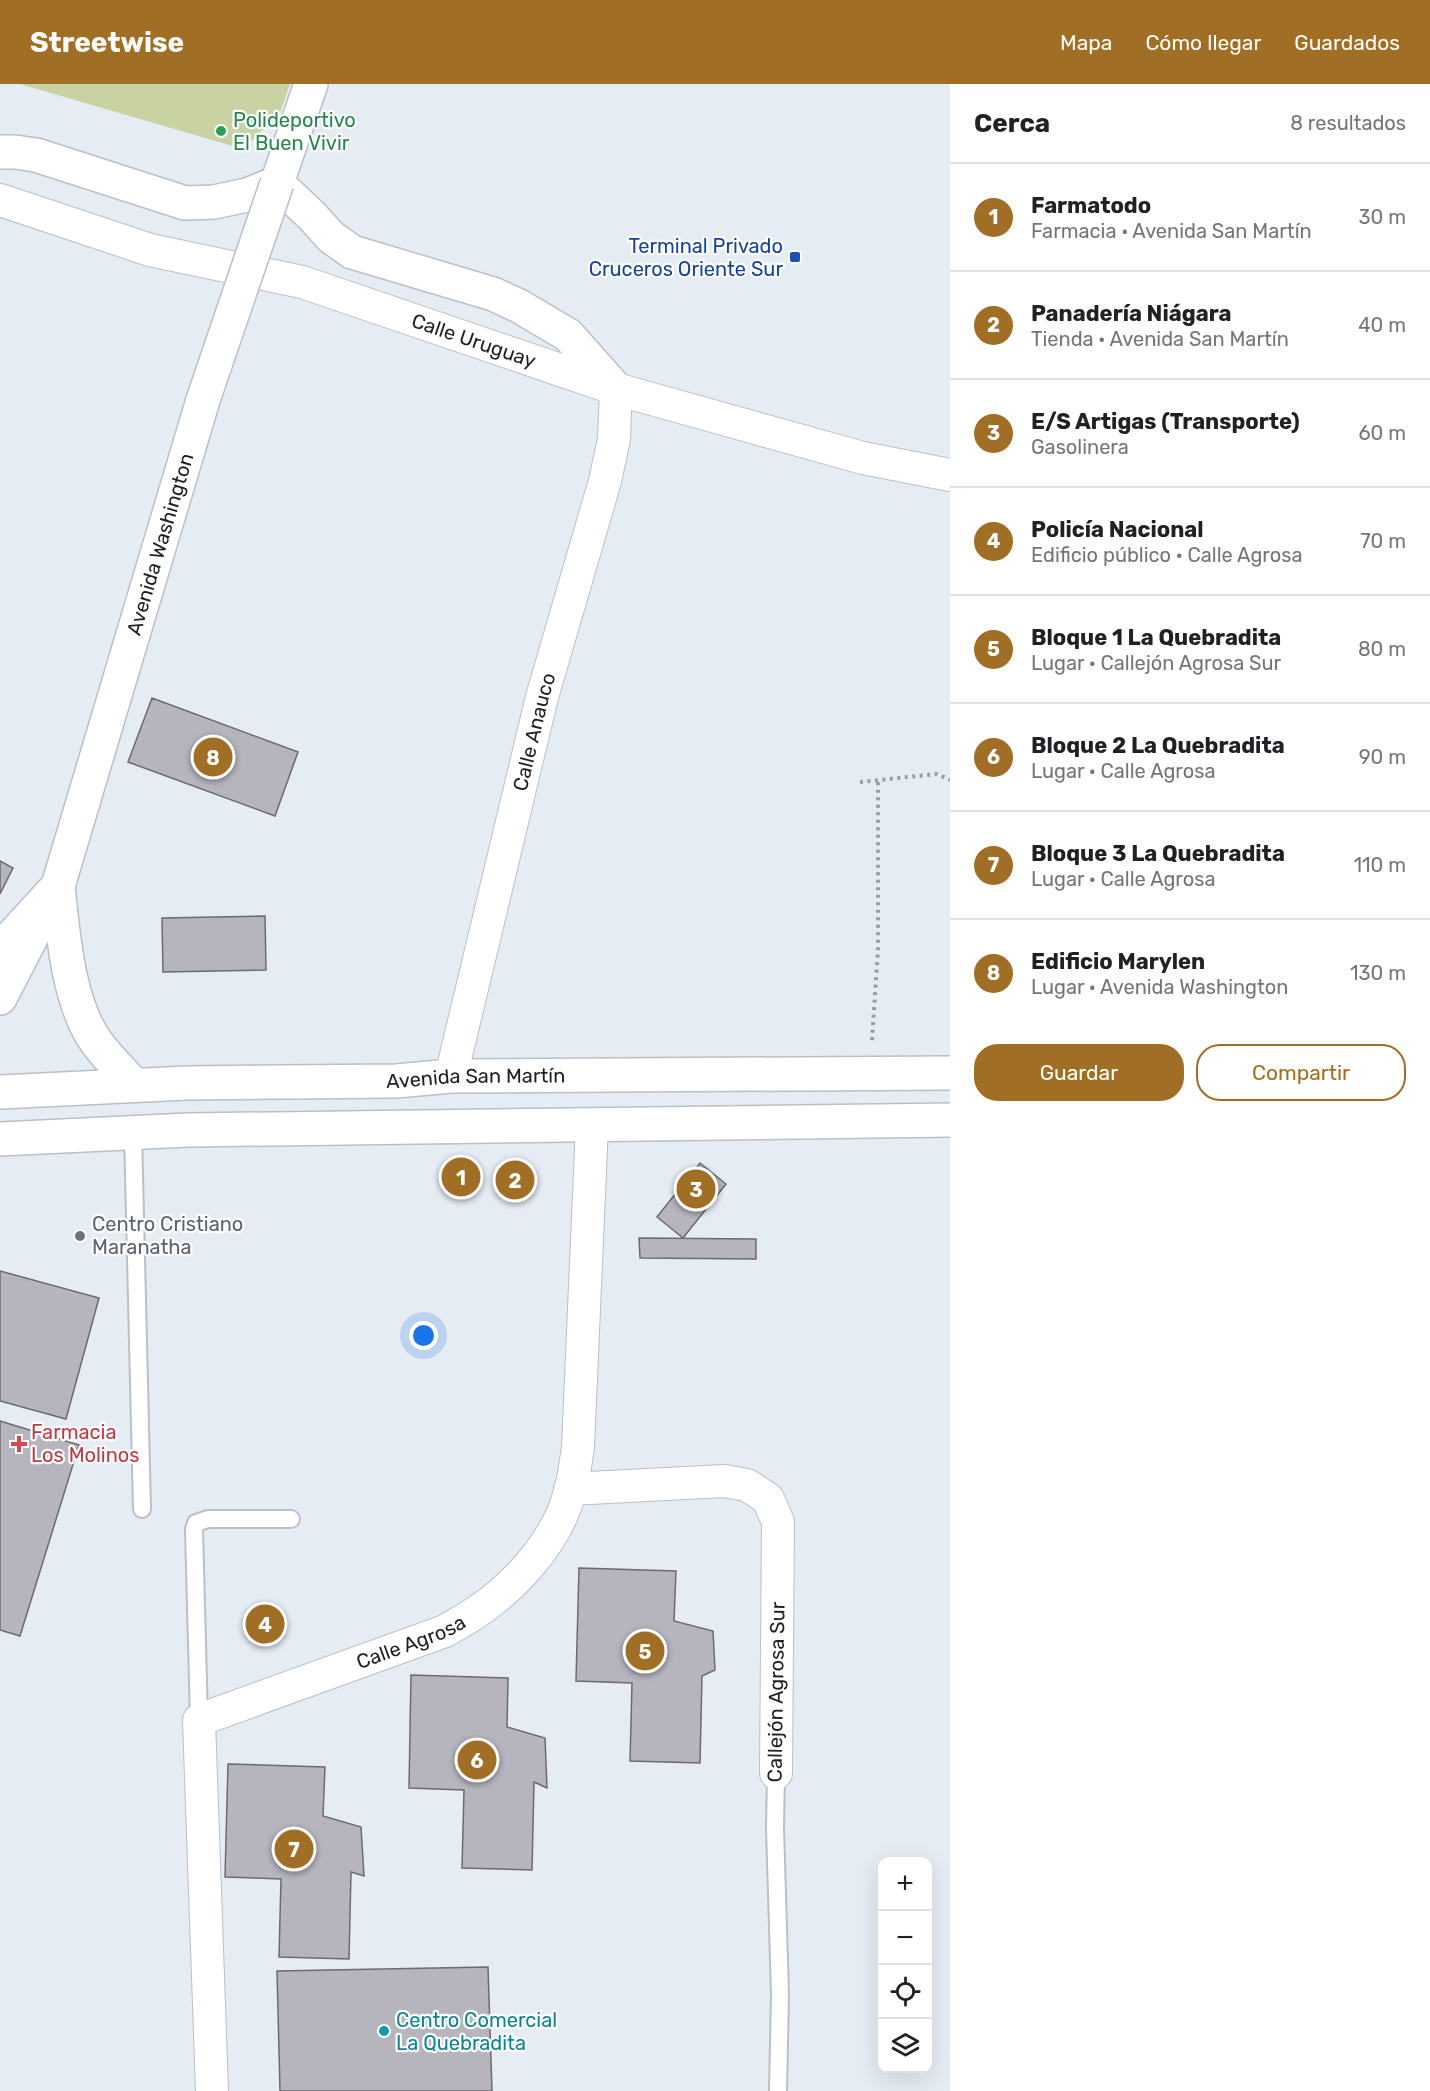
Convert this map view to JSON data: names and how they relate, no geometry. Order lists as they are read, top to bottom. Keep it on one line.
{"streets":{"main road":["Avenida Washington","Avenida San Martín"],"street":["Calle Uruguay","Calle Anauco","Calle Agrosa","Callejón Agrosa Sur"]},"crossings":[["Calle Uruguay","Calle Anauco"],["Calle Anauco","Avenida San Martín"],["Calle Agrosa","Callejón Agrosa Sur"]],"places":{"other":["Polideportivo El Buen Vivir","Centro Cristiano Maranatha","Centro Comercial La Quebradita"],"transit":["Terminal Privado Cruceros Oriente Sur"],"health":["Farmacia Los Molinos"]},"page":{"header":"Streetwise","nav":["Mapa","Cómo llegar","Guardados"],"heading":["Cerca","8 resultados"],"list":[{"mark":"1","name":"Farmatodo","note":"Farmacia · Avenida San Martín","value":"30 m"},{"mark":"2","name":"Panadería Niágara","note":"Tienda · Avenida San Martín","value":"40 m"},{"mark":"3","name":"E/S Artigas (Transporte)","note":"Gasolinera","value":"60 m"},{"mark":"4","name":"Policía Nacional","note":"Edificio público · Calle Agrosa","value":"70 m"},{"mark":"5","name":"Bloque 1 La Quebradita","note":"Lugar · Callejón Agrosa Sur","value":"80 m"},{"mark":"6","name":"Bloque 2 La Quebradita","note":"Lugar · Calle Agrosa","value":"90 m"},{"mark":"7","name":"Bloque 3 La Quebradita","note":"Lugar · Calle Agrosa","value":"110 m"},{"mark":"8","name":"Edificio Marylen","note":"Lugar · Avenida Washington","value":"130 m"}],"pins":["8","1","2","3","4","5","6","7"],"buttons":["Guardar","Compartir"],"map_buttons":["+","−"]}}
